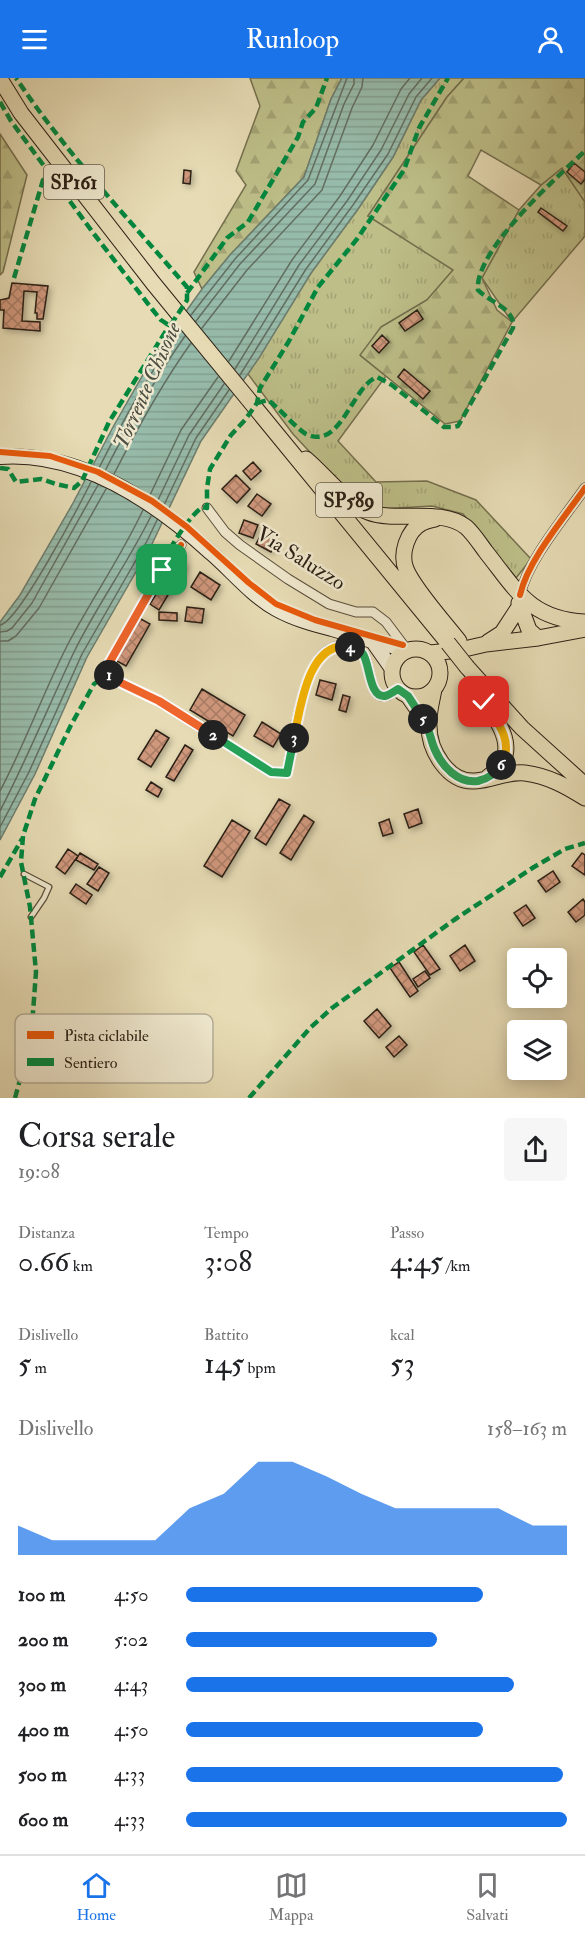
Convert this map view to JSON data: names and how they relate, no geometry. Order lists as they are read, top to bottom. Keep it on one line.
{"streets":{"main road":["SP161","SP589"],"street":["Via Saluzzo"]},"crossings":[["SP161","SP589"]],"water":["Torrente Chisone"],"legend":["Pista ciclabile","Sentiero"],"page":{"header":"Runloop","pins":["4","1","5","2","3","6"],"heading":["Corsa serale","19:08"],"stats":[["Distanza","0.66 km"],["Tempo","3:08"],["Passo","4:45 /km"],["Dislivello","5 m"],["Battito","145 bpm"],["kcal","53"]],"chart":["Dislivello","158–163 m"],"list":[{"name":"100 m","note":"4:50"},{"name":"200 m","note":"5:02"},{"name":"300 m","note":"4:43"},{"name":"400 m","note":"4:50"},{"name":"500 m","note":"4:33"},{"name":"600 m","note":"4:33"}],"tabs":["Home","Mappa","Salvati"]}}
